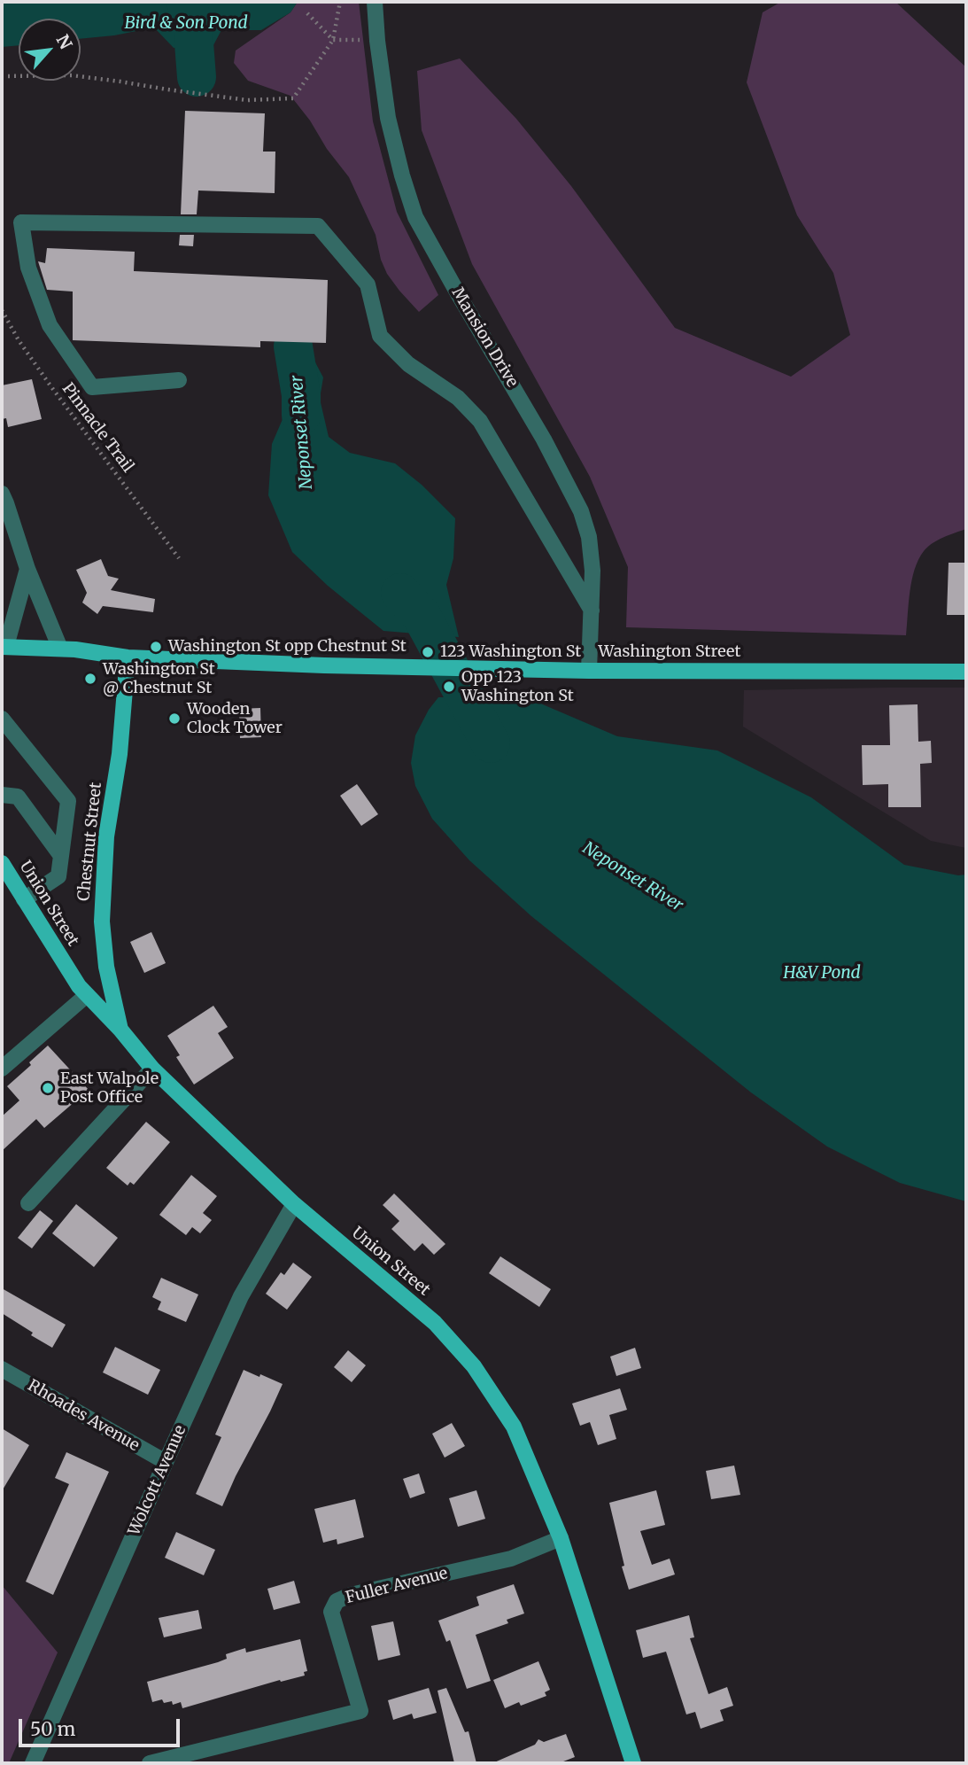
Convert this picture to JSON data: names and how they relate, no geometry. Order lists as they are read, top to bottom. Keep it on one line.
{"streets":{"main road":["Washington Street","Chestnut Street","Union Street"],"street":["Mansion Drive","Rhoades Avenue","Wolcott Avenue","Fuller Avenue"],"path":["Pinnacle Trail"]},"crossings":[["Mansion Drive","Washington Street"],["Washington Street","Chestnut Street"],["Chestnut Street","Union Street"],["Union Street","Wolcott Avenue"],["Union Street","Fuller Avenue"],["Rhoades Avenue","Wolcott Avenue"]],"water":["Bird & Son Pond","Neponset River","H&V Pond"],"places":["Washington St opp Chestnut St","123 Washington St","Washington St @ Chestnut St","Opp 123 Washington St","Wooden Clock Tower","East Walpole Post Office"],"scale_bar":"50 m","north":"top right"}
